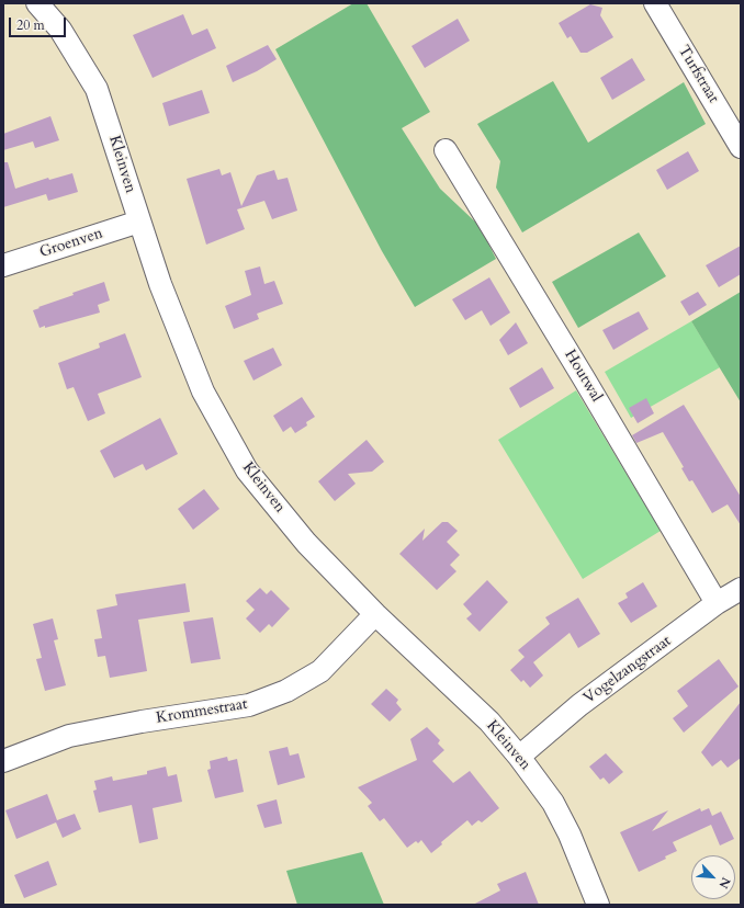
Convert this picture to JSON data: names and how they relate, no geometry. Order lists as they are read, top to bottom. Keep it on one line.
{"streets":{"street":["Turfstraat","Kleinven","Groenven","Houtwal","Vogelzangstraat","Krommestraat"]},"crossings":[["Kleinven","Groenven"],["Kleinven","Vogelzangstraat"],["Kleinven","Krommestraat"],["Houtwal","Vogelzangstraat"]],"scale_bar":"20 m","north":"bottom right"}
